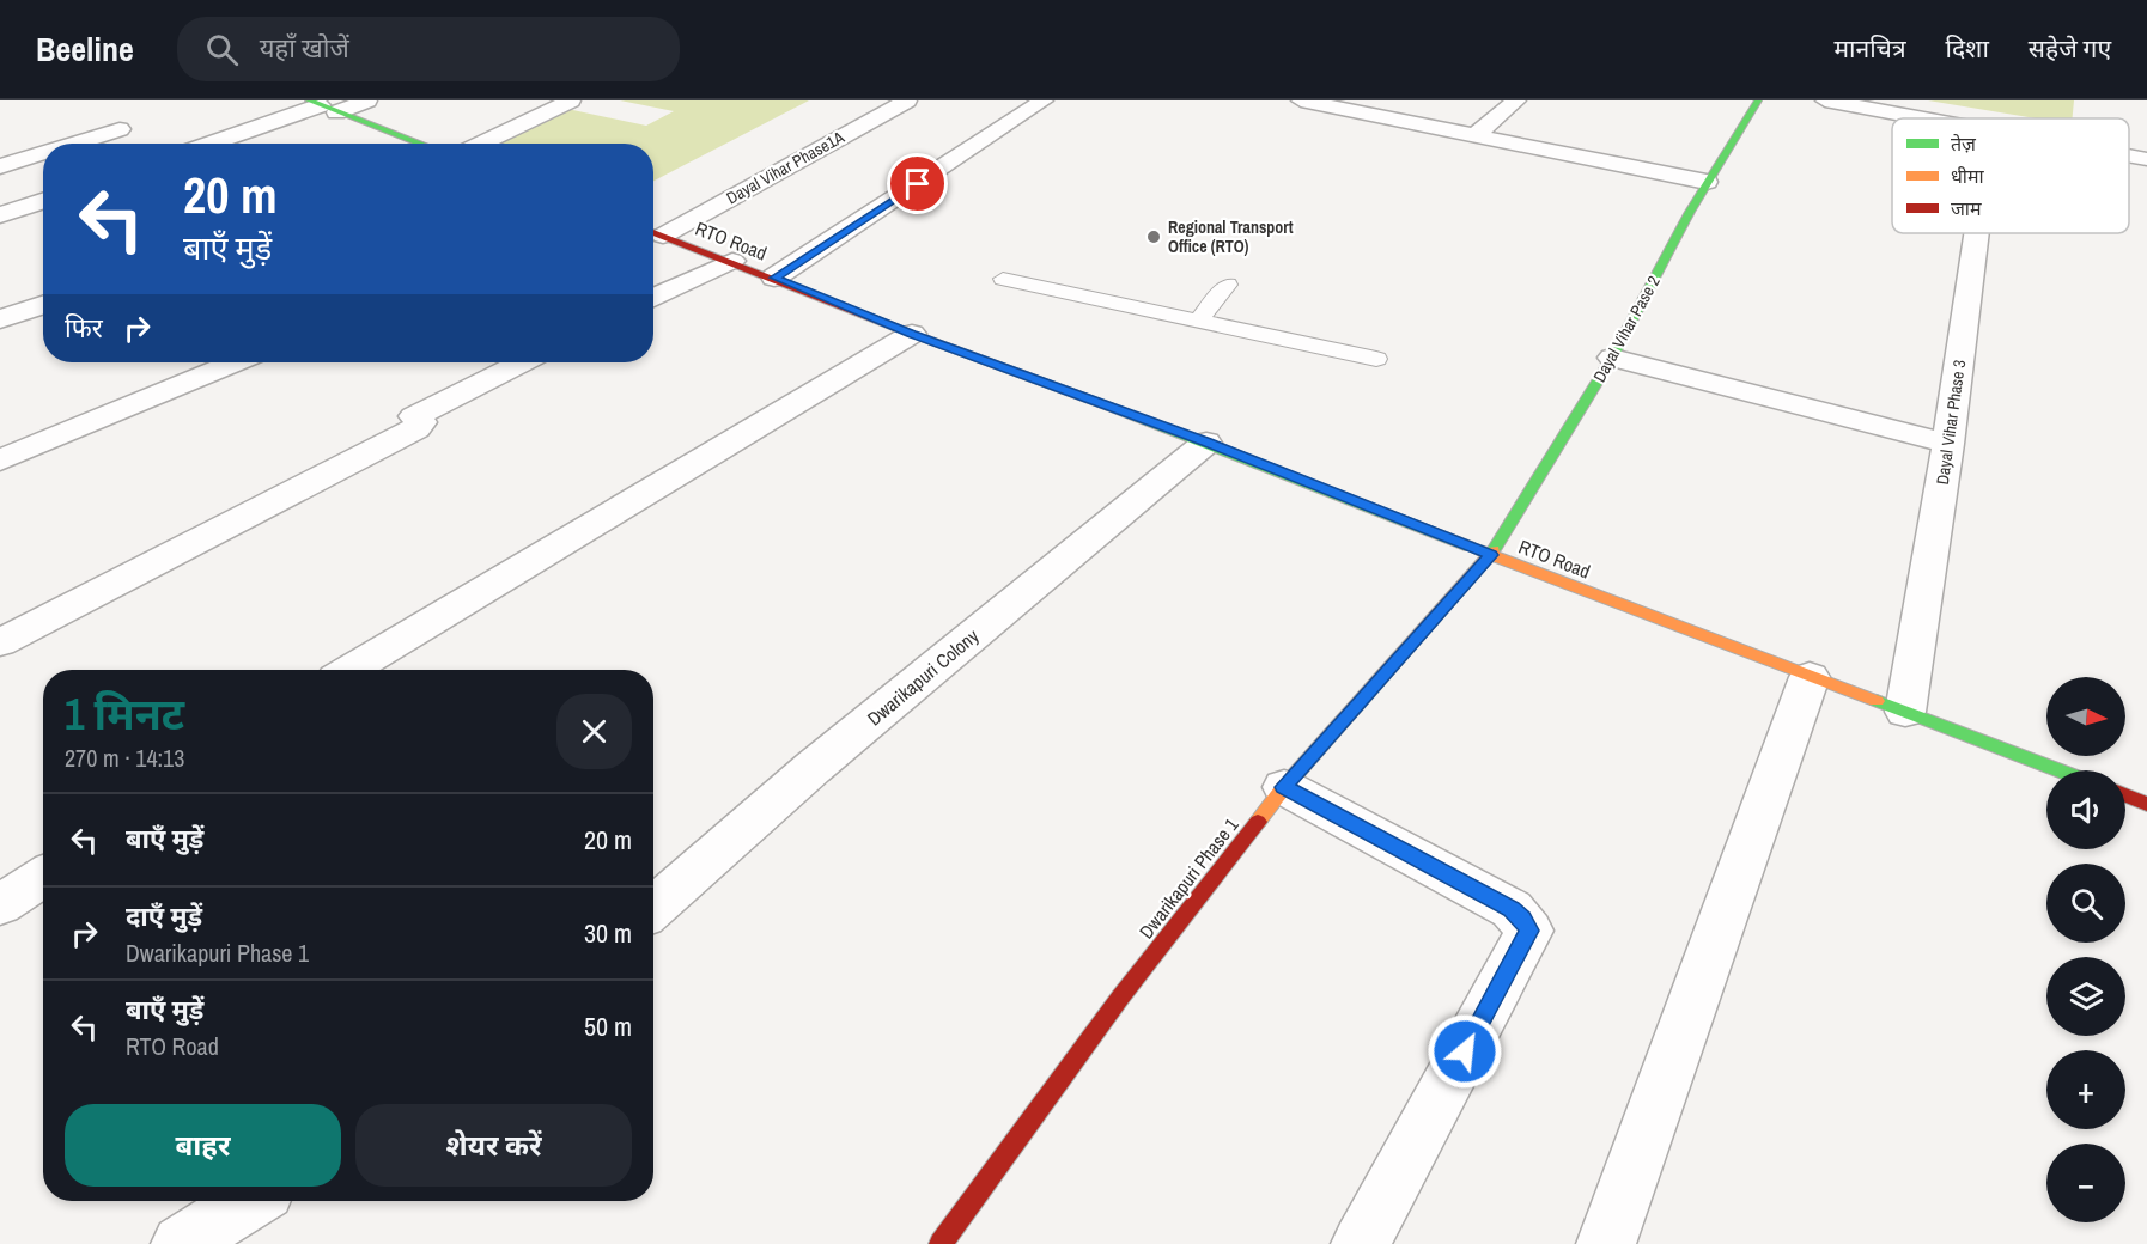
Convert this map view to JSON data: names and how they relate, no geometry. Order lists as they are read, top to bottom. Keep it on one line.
{"streets":{"street":["Dayal Vihar Phase1A","RTO Road","Dayal Vihar Pase 2","Dayal Vihar Phase 3","Dwarikapuri Colony","Dwarikapuri Phase 1"]},"crossings":[["Dayal Vihar Phase1A","RTO Road"],["RTO Road","Dayal Vihar Pase 2"],["RTO Road","Dayal Vihar Phase 3"],["RTO Road","Dwarikapuri Colony"],["RTO Road","Dwarikapuri Phase 1"],["Dayal Vihar Pase 2","Dwarikapuri Phase 1"]],"places":["Regional Transport Office (RTO)"],"legend":["तेज़","धीमा","जाम"],"north":"right","page":{"header":"Beeline","search":"यहाँ खोजें","nav":["मानचित्र","दिशा","सहेजे गए"],"turn":["20 m","बाएँ मुड़ें"],"then":"फिर","heading":["1 मिनट","270 m · 14:13"],"map_buttons":["+","−"],"list":[{"name":"बाएँ मुड़ें","value":"20 m"},{"name":"दाएँ मुड़ें","note":"Dwarikapuri Phase 1","value":"30 m"},{"name":"बाएँ मुड़ें","note":"RTO Road","value":"50 m"}],"buttons":["बाहर","शेयर करें"]}}
